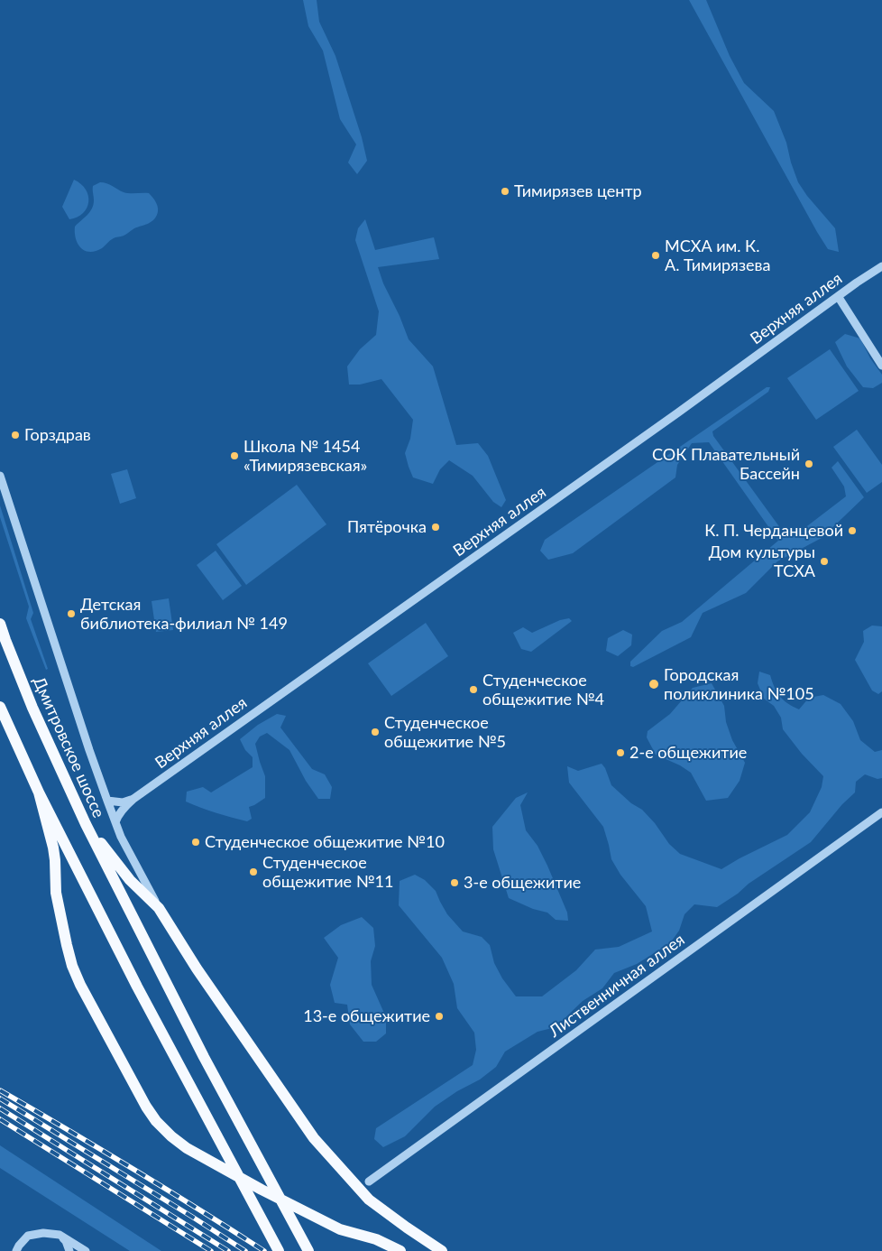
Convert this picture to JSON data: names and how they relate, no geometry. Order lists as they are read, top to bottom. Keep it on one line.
{"streets":{"main road":["Дмитровское шоссе"],"street":["Верхняя аллея","Лиственничная аллея"]},"places":["Тимирязев центр","МСХА им. К. А. Тимирязева","Горздрав","Школа № 1454 «Тимирязевская»","СОК Плавательный Бассейн","Пятёрочка","К. П. Черданцевой","Дом культуры ТСХА","Детская библиотека-филиал № 149","Городская поликлиника №105","Студенческое общежитие №4","Студенческое общежитие №5","2-е общежитие","Студенческое общежитие №10","Студенческое общежитие №11","3-е общежитие","13-е общежитие"]}
